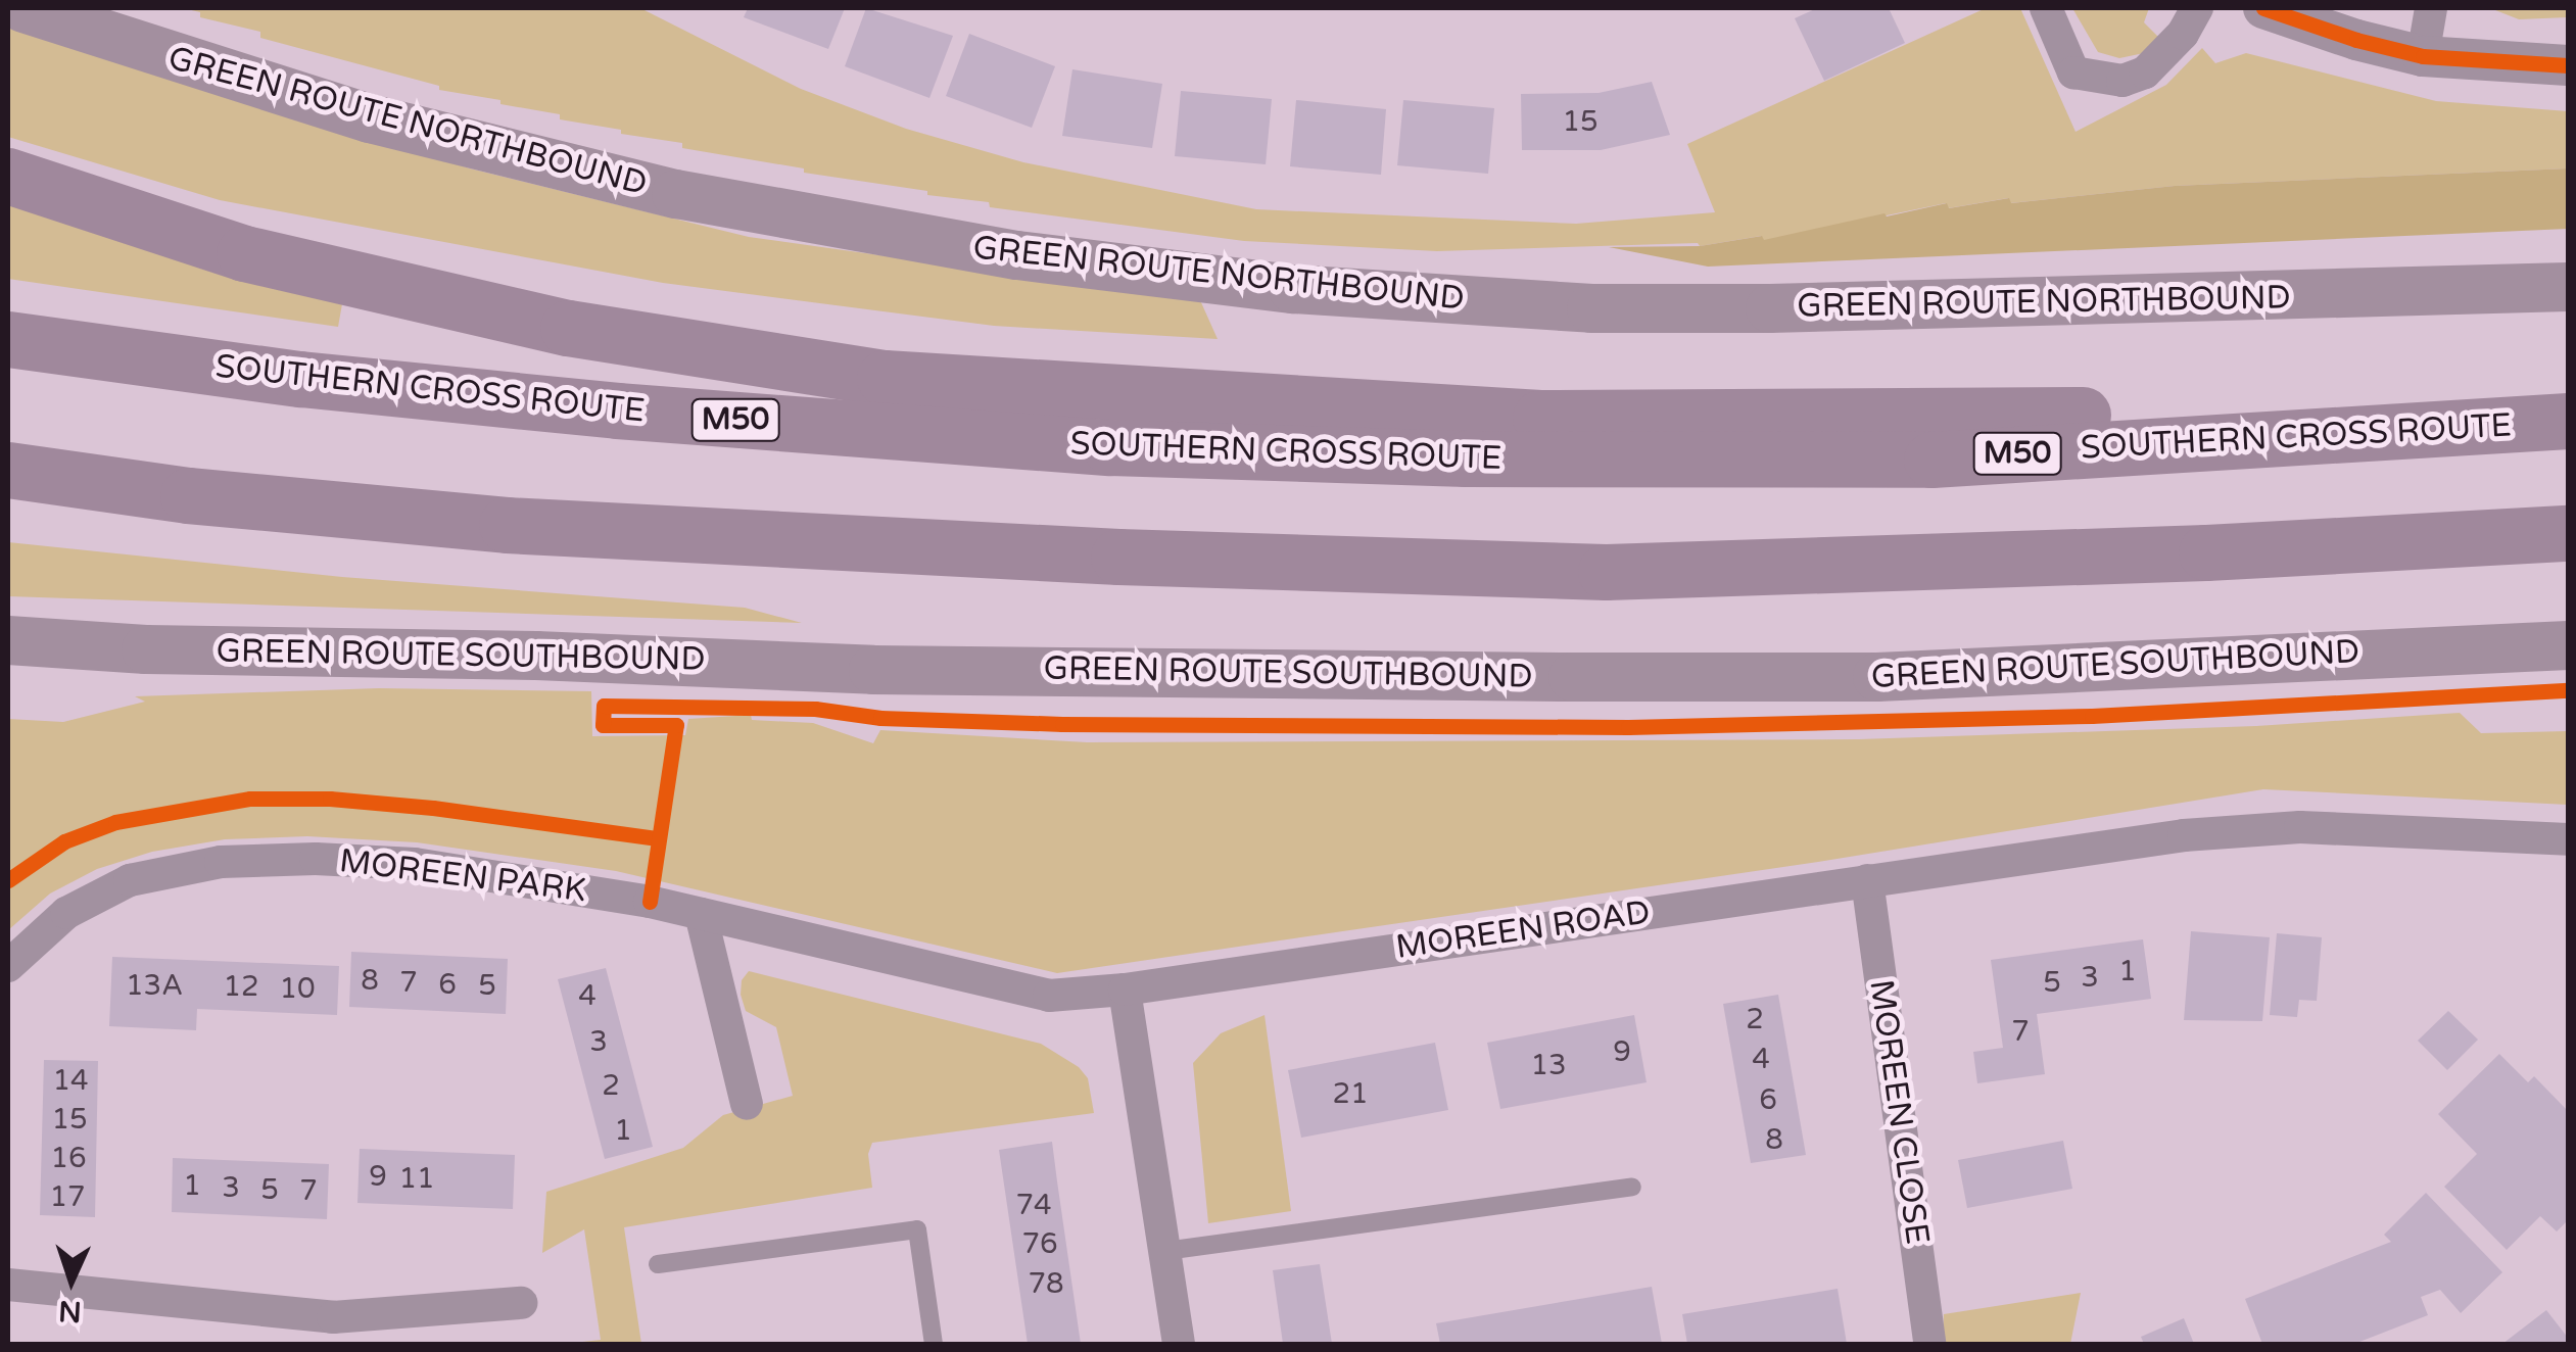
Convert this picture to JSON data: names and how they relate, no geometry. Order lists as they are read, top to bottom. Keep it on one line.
{"streets":{"highway":["SOUTHERN CROSS ROUTE","M50"],"main road":["GREEN ROUTE NORTHBOUND","GREEN ROUTE SOUTHBOUND"],"street":["MOREEN PARK","MOREEN ROAD","MOREEN CLOSE"]},"crossings":[["MOREEN PARK","MOREEN ROAD"],["MOREEN ROAD","MOREEN CLOSE"]],"house_numbers":["15","1","3","8","7","5","6","13A","5","12","10","4","2","7","3","9","4","13","14","2","21","6","15","1","8","16","9","11","1","3","5","7","17","74","76","78"],"north":"bottom"}
